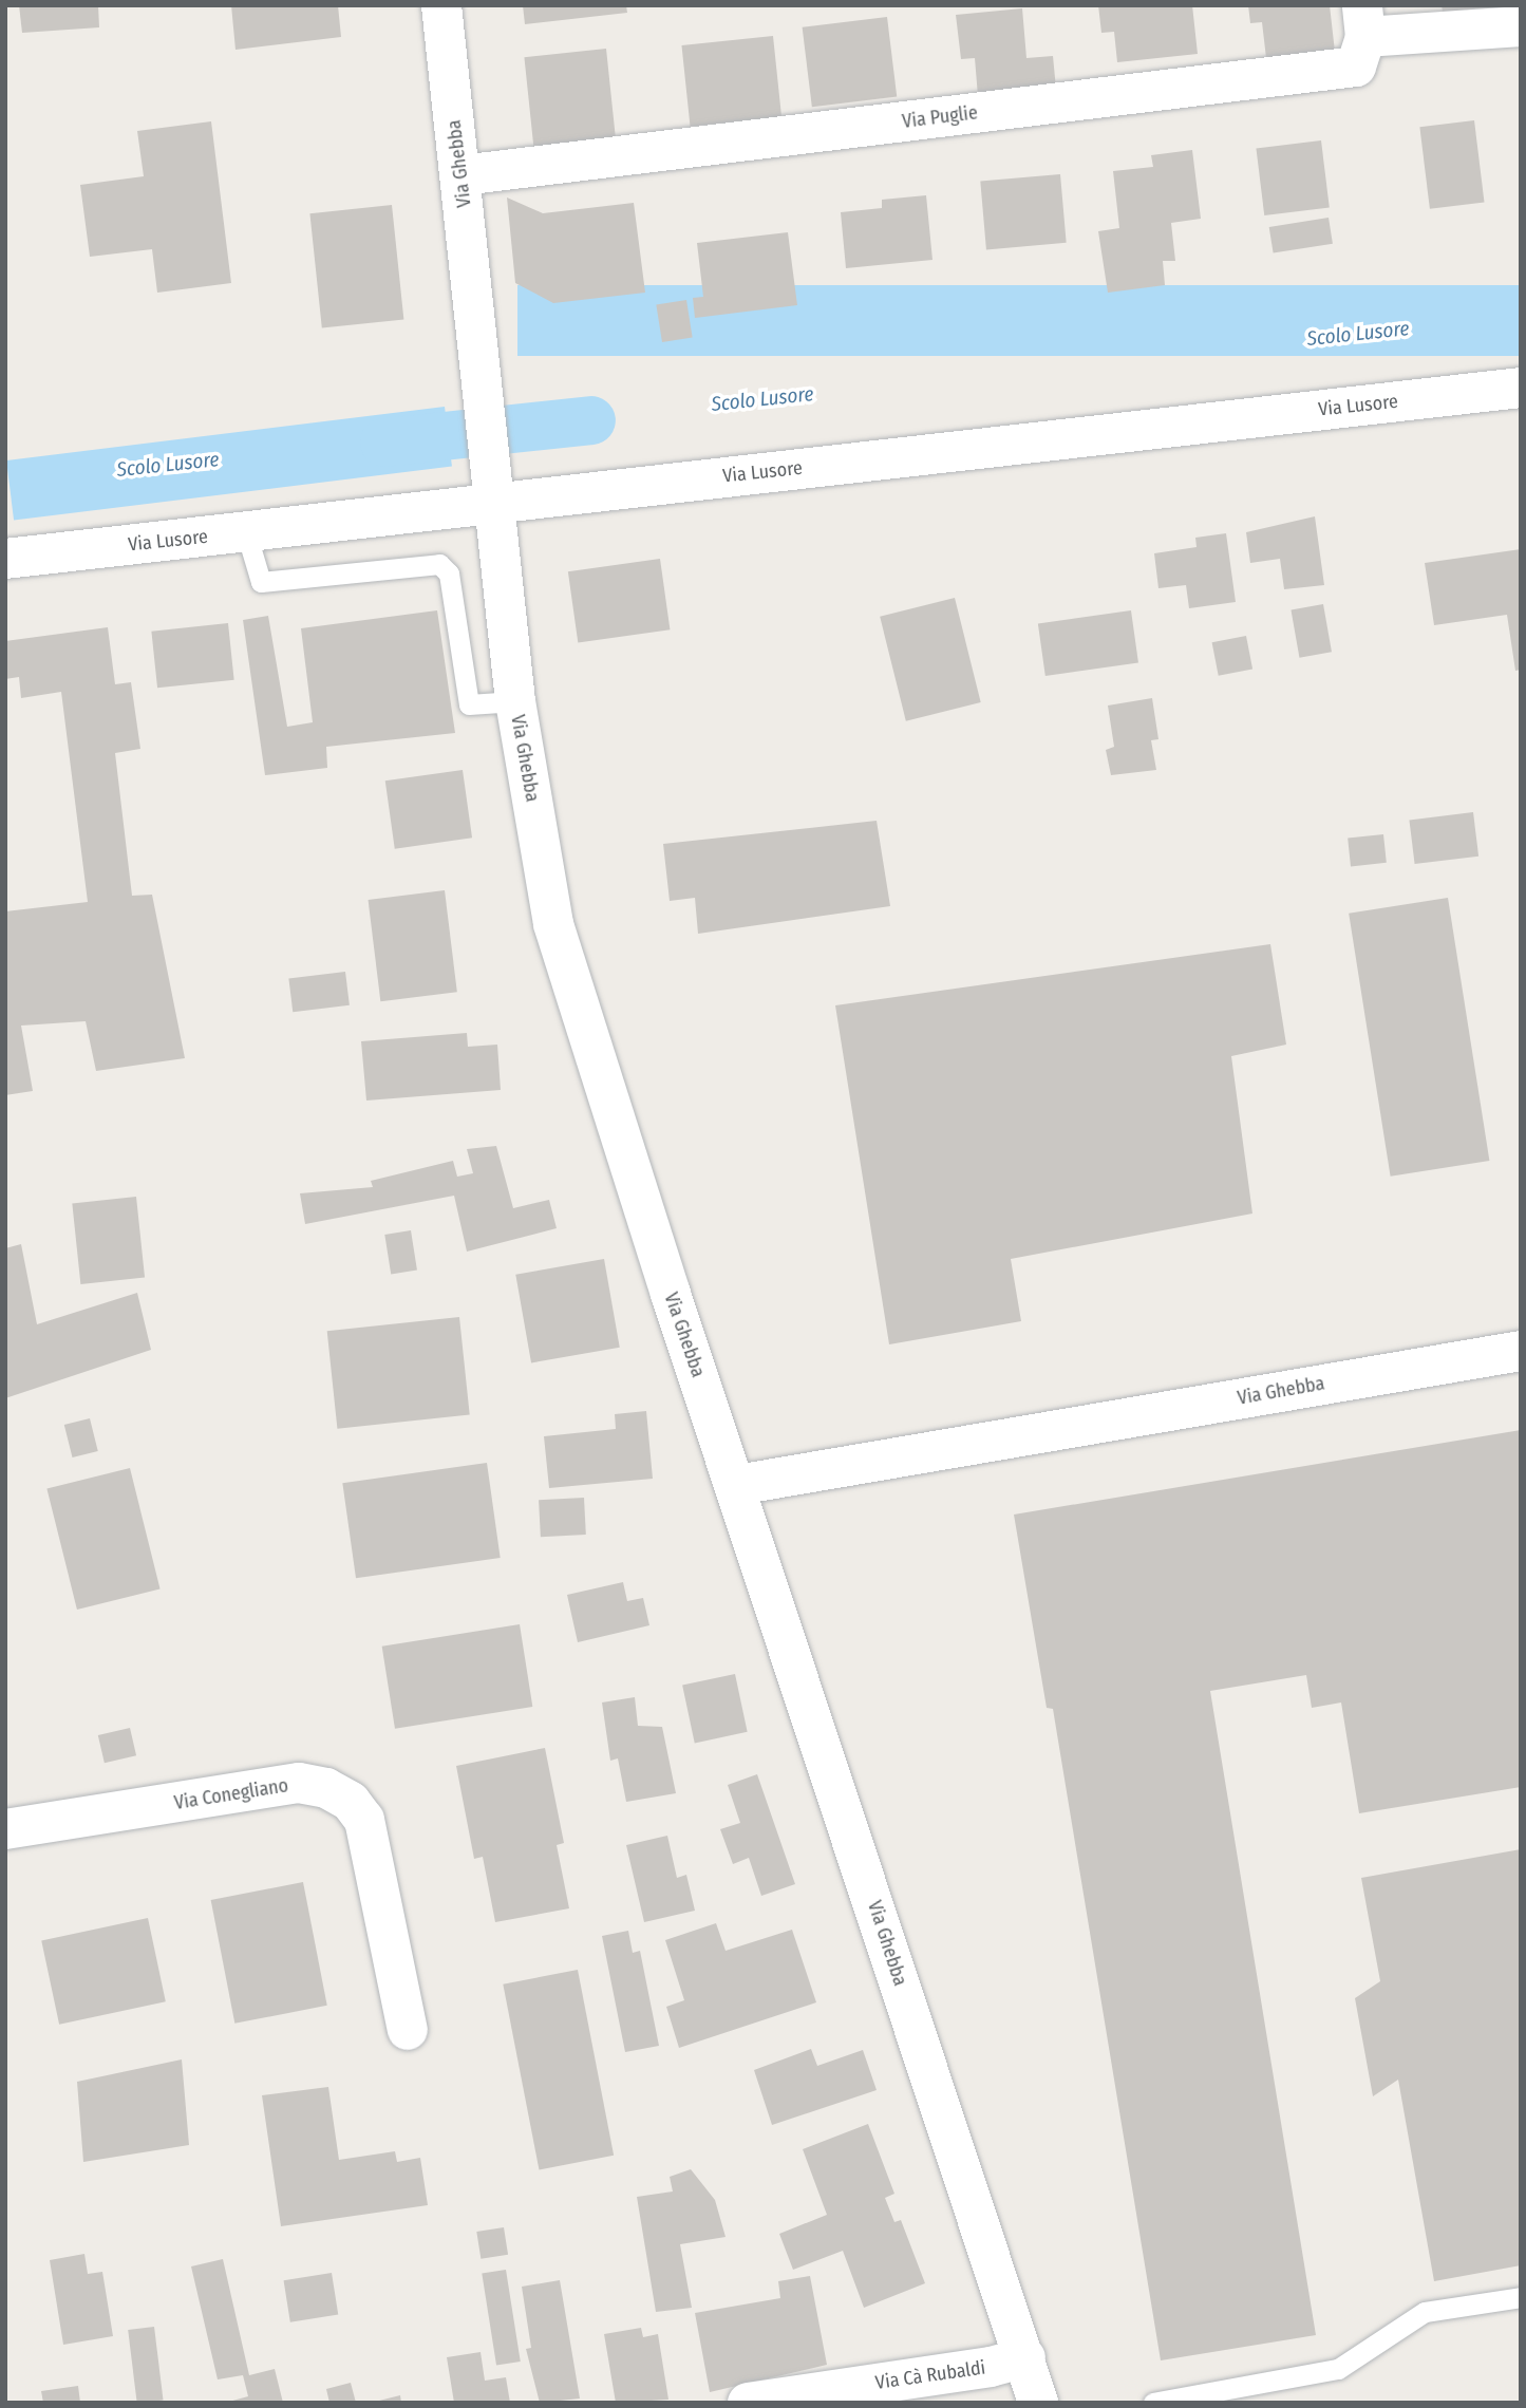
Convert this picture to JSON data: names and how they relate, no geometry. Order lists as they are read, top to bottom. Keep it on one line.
{"streets":{"street":["Via Puglie","Via Ghebba","Via Lusore","Via Conegliano","Via Cà Rubaldi"]},"crossings":[["Via Puglie","Via Ghebba"],["Via Ghebba","Via Lusore"],["Via Ghebba","Via Cà Rubaldi"]],"water":["Scolo Lusore"]}
